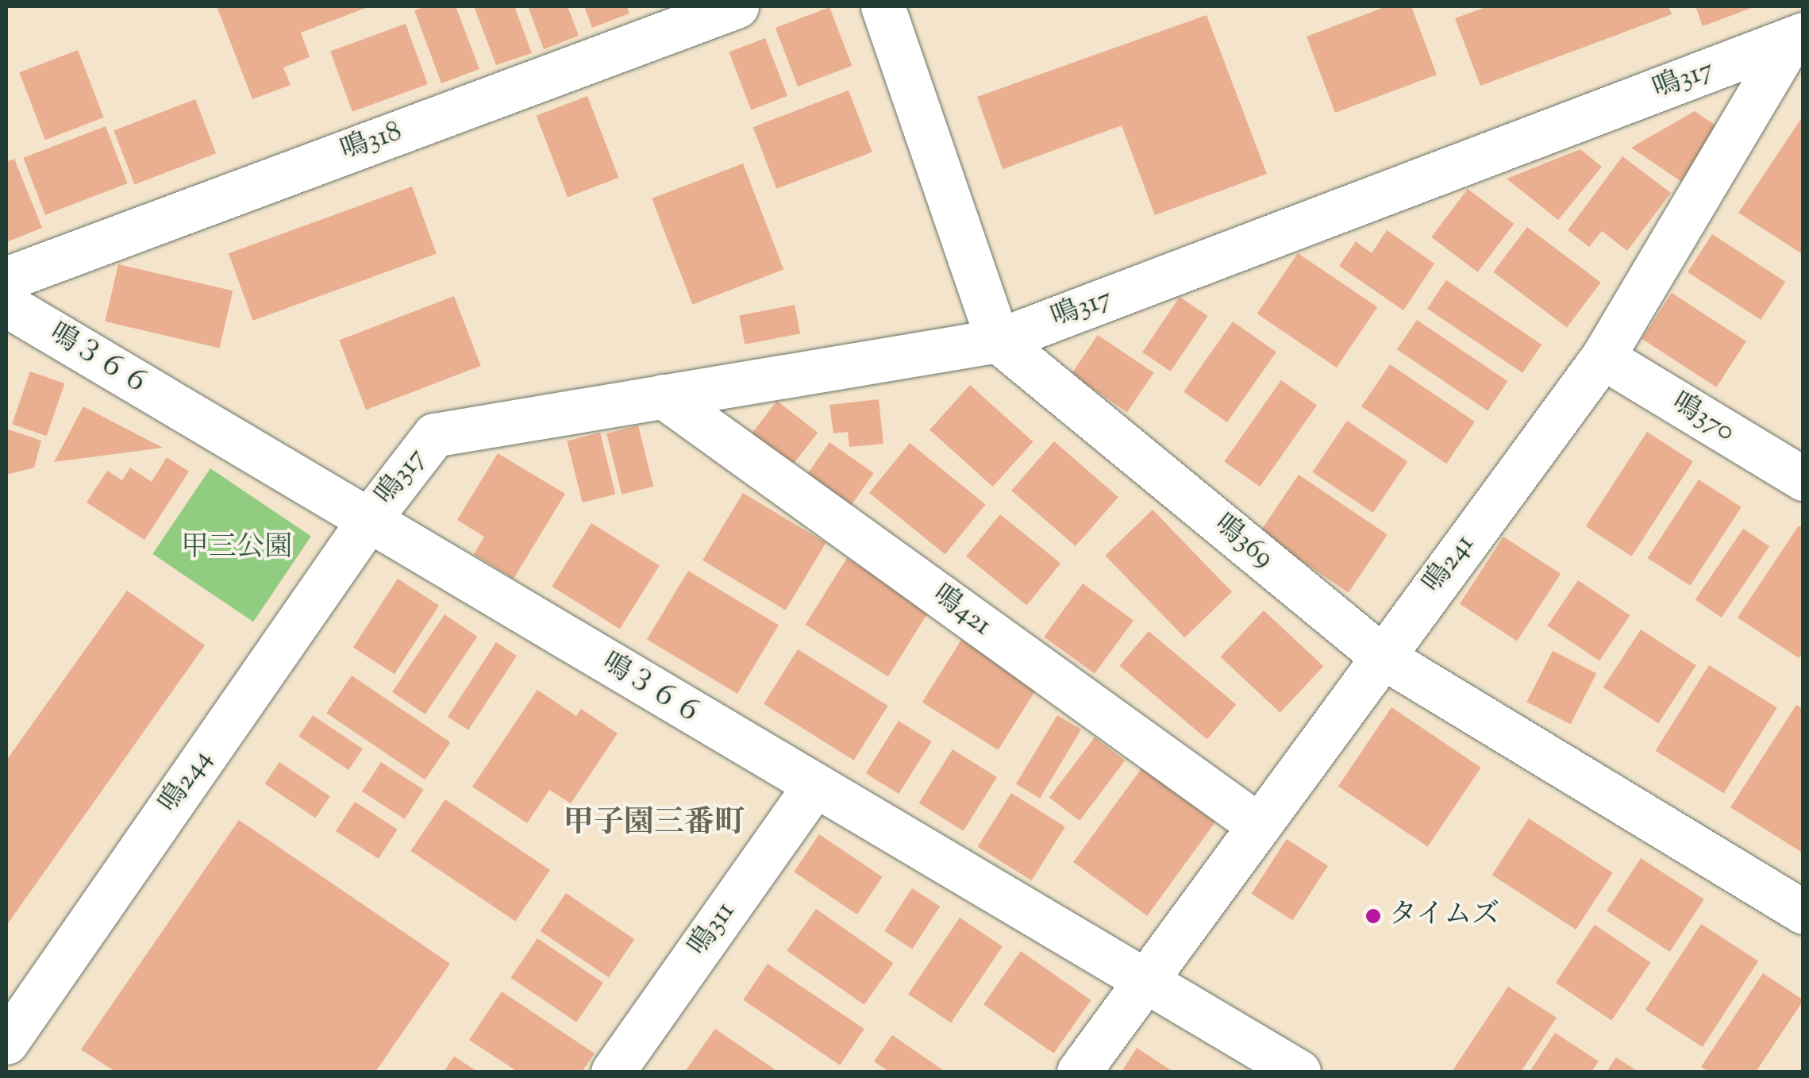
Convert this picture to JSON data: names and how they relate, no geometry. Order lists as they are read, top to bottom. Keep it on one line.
{"streets":{"street":["鳴317","鳴318","鳴３６６","鳴370","鳴369","鳴241","鳴421","鳴244","鳴311"]},"crossings":[["鳴317","鳴３６６"],["鳴317","鳴369"],["鳴317","鳴241"],["鳴317","鳴421"],["鳴317","鳴244"],["鳴３６６","鳴241"],["鳴３６６","鳴244"],["鳴３６６","鳴311"],["鳴370","鳴241"],["鳴369","鳴241"],["鳴241","鳴421"]],"districts":["甲子園三番町"],"parks":["甲三公園"],"places":["タイムズ"]}
